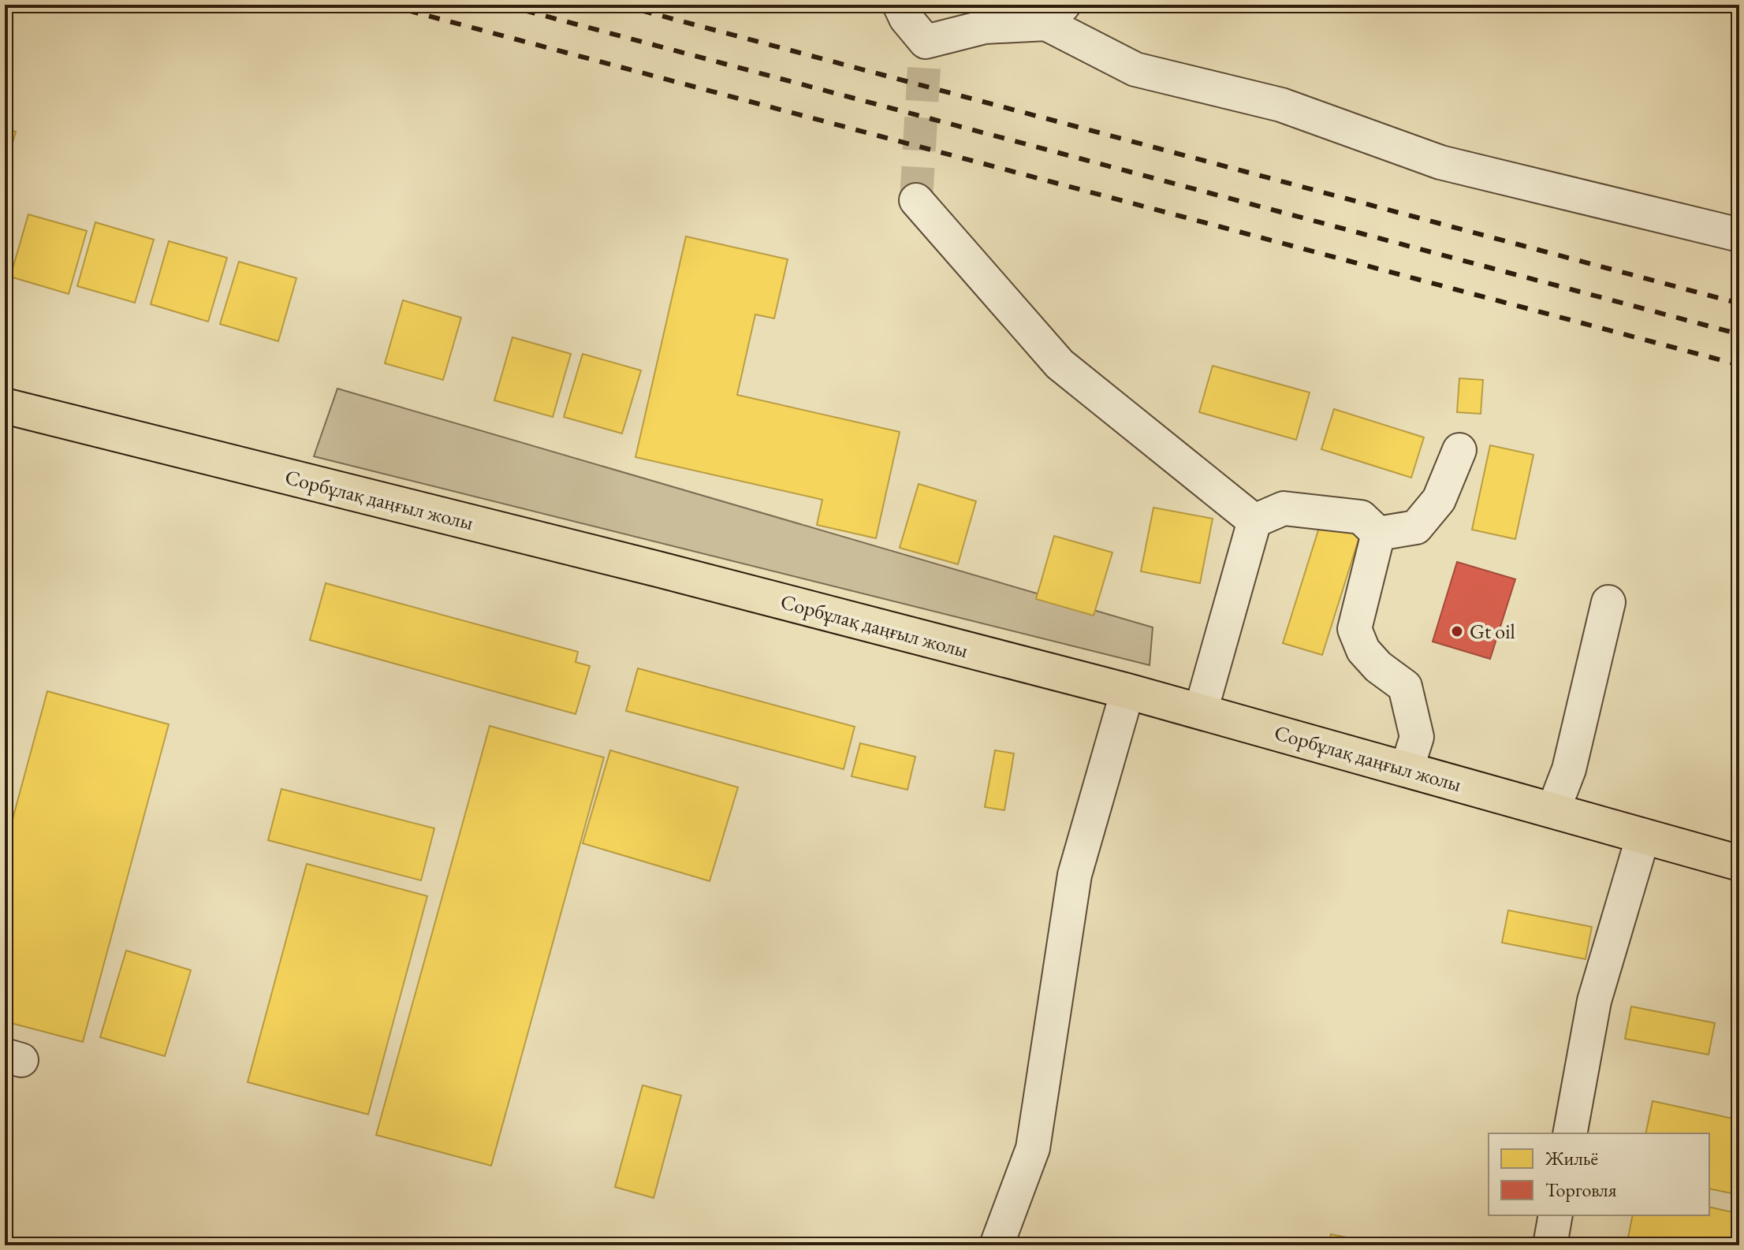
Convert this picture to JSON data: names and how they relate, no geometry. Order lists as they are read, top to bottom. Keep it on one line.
{"streets":{"main road":["Сорбұлақ даңғыл жолы"]},"places":["Gt oil"],"legend":["Жильё","Торговля"]}
